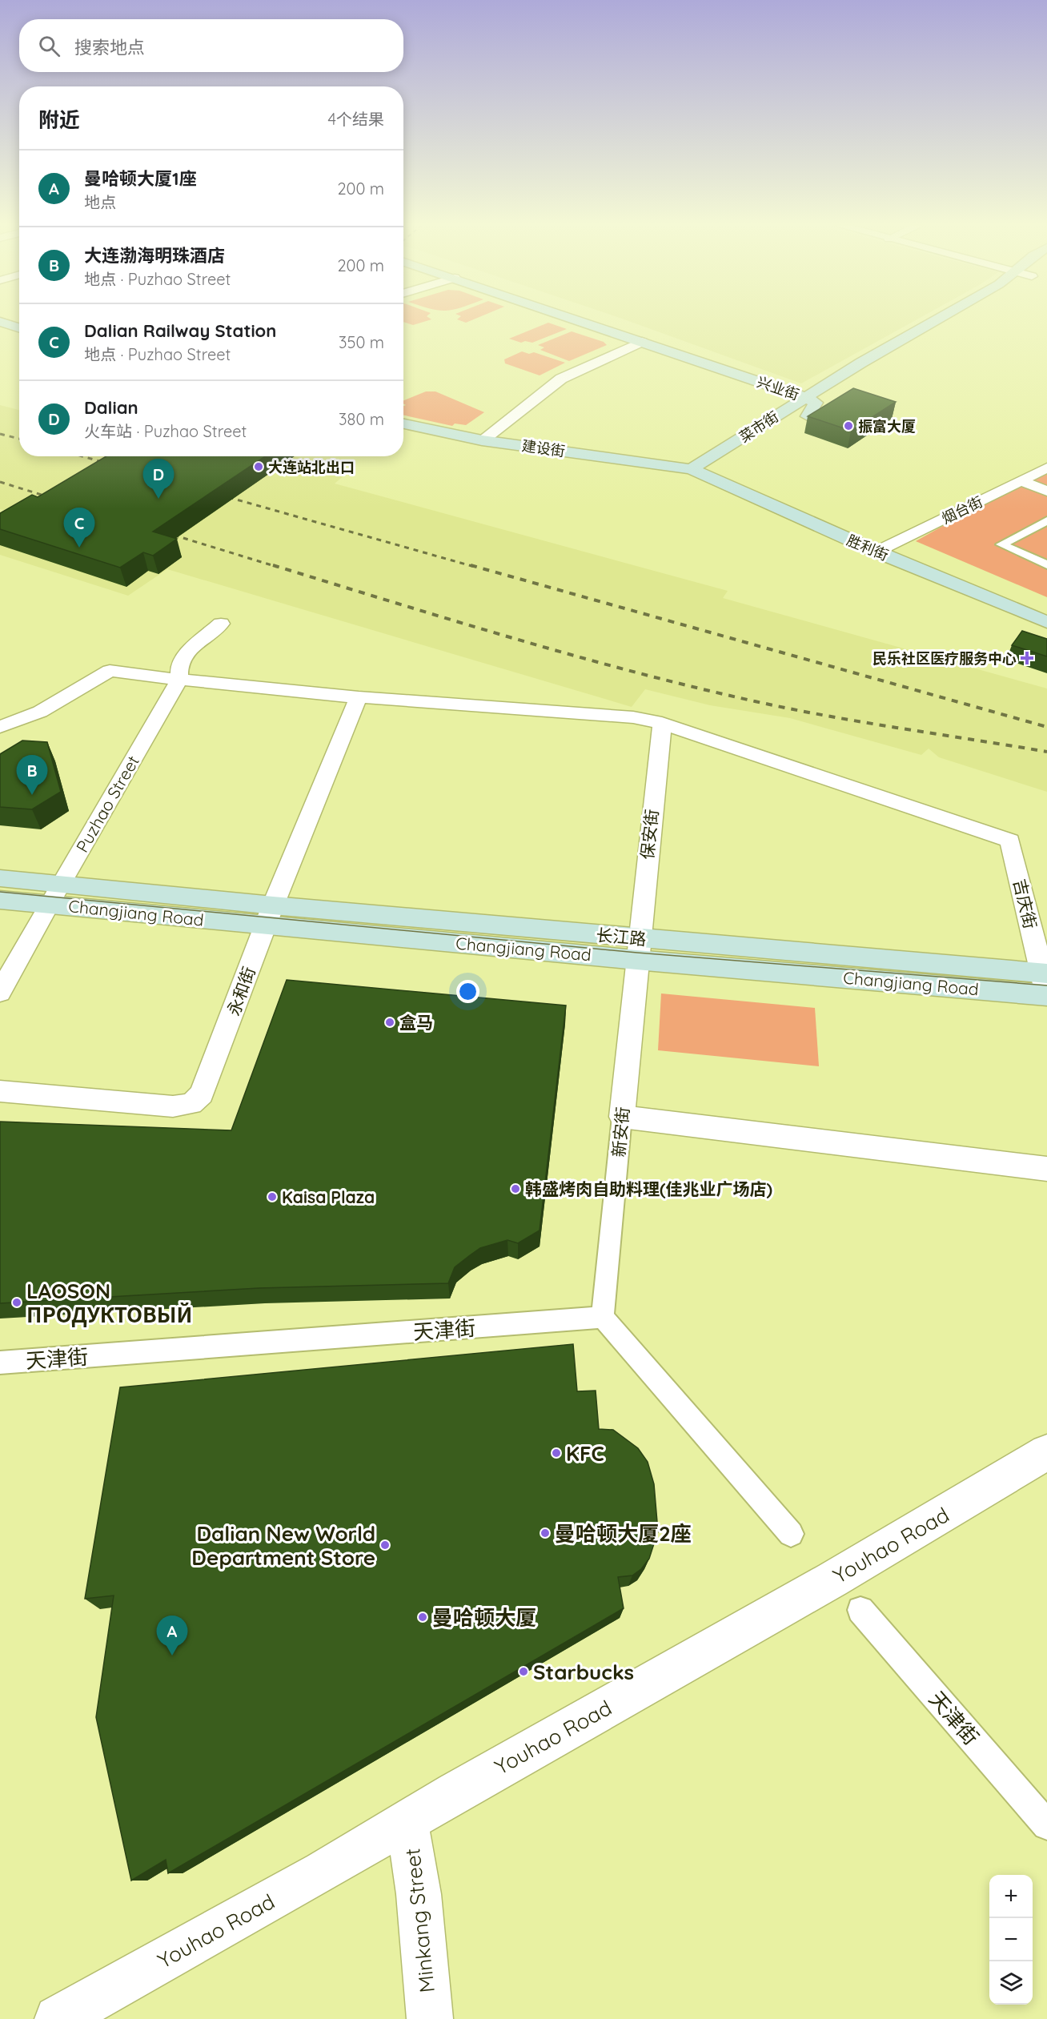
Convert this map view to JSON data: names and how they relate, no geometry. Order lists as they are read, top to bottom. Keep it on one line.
{"streets":{"main road":["兴业街","菜市街","建设街","胜利街","Changjiang Road"],"street":["烟台街","Puzhao Street","保安街","吉庆街","永和街","新安街","天津街","Youhao Road","Minkang Street"]},"crossings":[["兴业街","菜市街"],["菜市街","建设街"],["菜市街","胜利街"],["建设街","胜利街"],["烟台街","胜利街"],["Puzhao Street","Changjiang Road"],["保安街","吉庆街"],["保安街","Changjiang Road"],["保安街","新安街"],["吉庆街","Changjiang Road"],["Changjiang Road","永和街"],["Changjiang Road","新安街"],["新安街","天津街"],["Youhao Road","Minkang Street"]],"places":{"other":["振富大厦","大连站北出口","盒马","韩盛烤肉自助料理(佳兆业广场店)","Kaisa Plaza","LAOSON ПРОДУКТОВЫЙ","KFC","曼哈顿大厦2座","Dalian New World Department Store","曼哈顿大厦","Starbucks"],"health":["民乐社区医疗服务中心"]},"page":{"search":"搜索地点","heading":["附近","4个结果"],"list":[{"mark":"A","name":"曼哈顿大厦1座","note":"地点","value":"200 m"},{"mark":"B","name":"大连渤海明珠酒店","note":"地点 · Puzhao Street","value":"200 m"},{"mark":"C","name":"Dalian Railway Station","note":"地点 · Puzhao Street","value":"350 m"},{"mark":"D","name":"Dalian","note":"火车站 · Puzhao Street","value":"380 m"}],"pins":["D","C","B","A"],"map_buttons":["+","−"]}}
